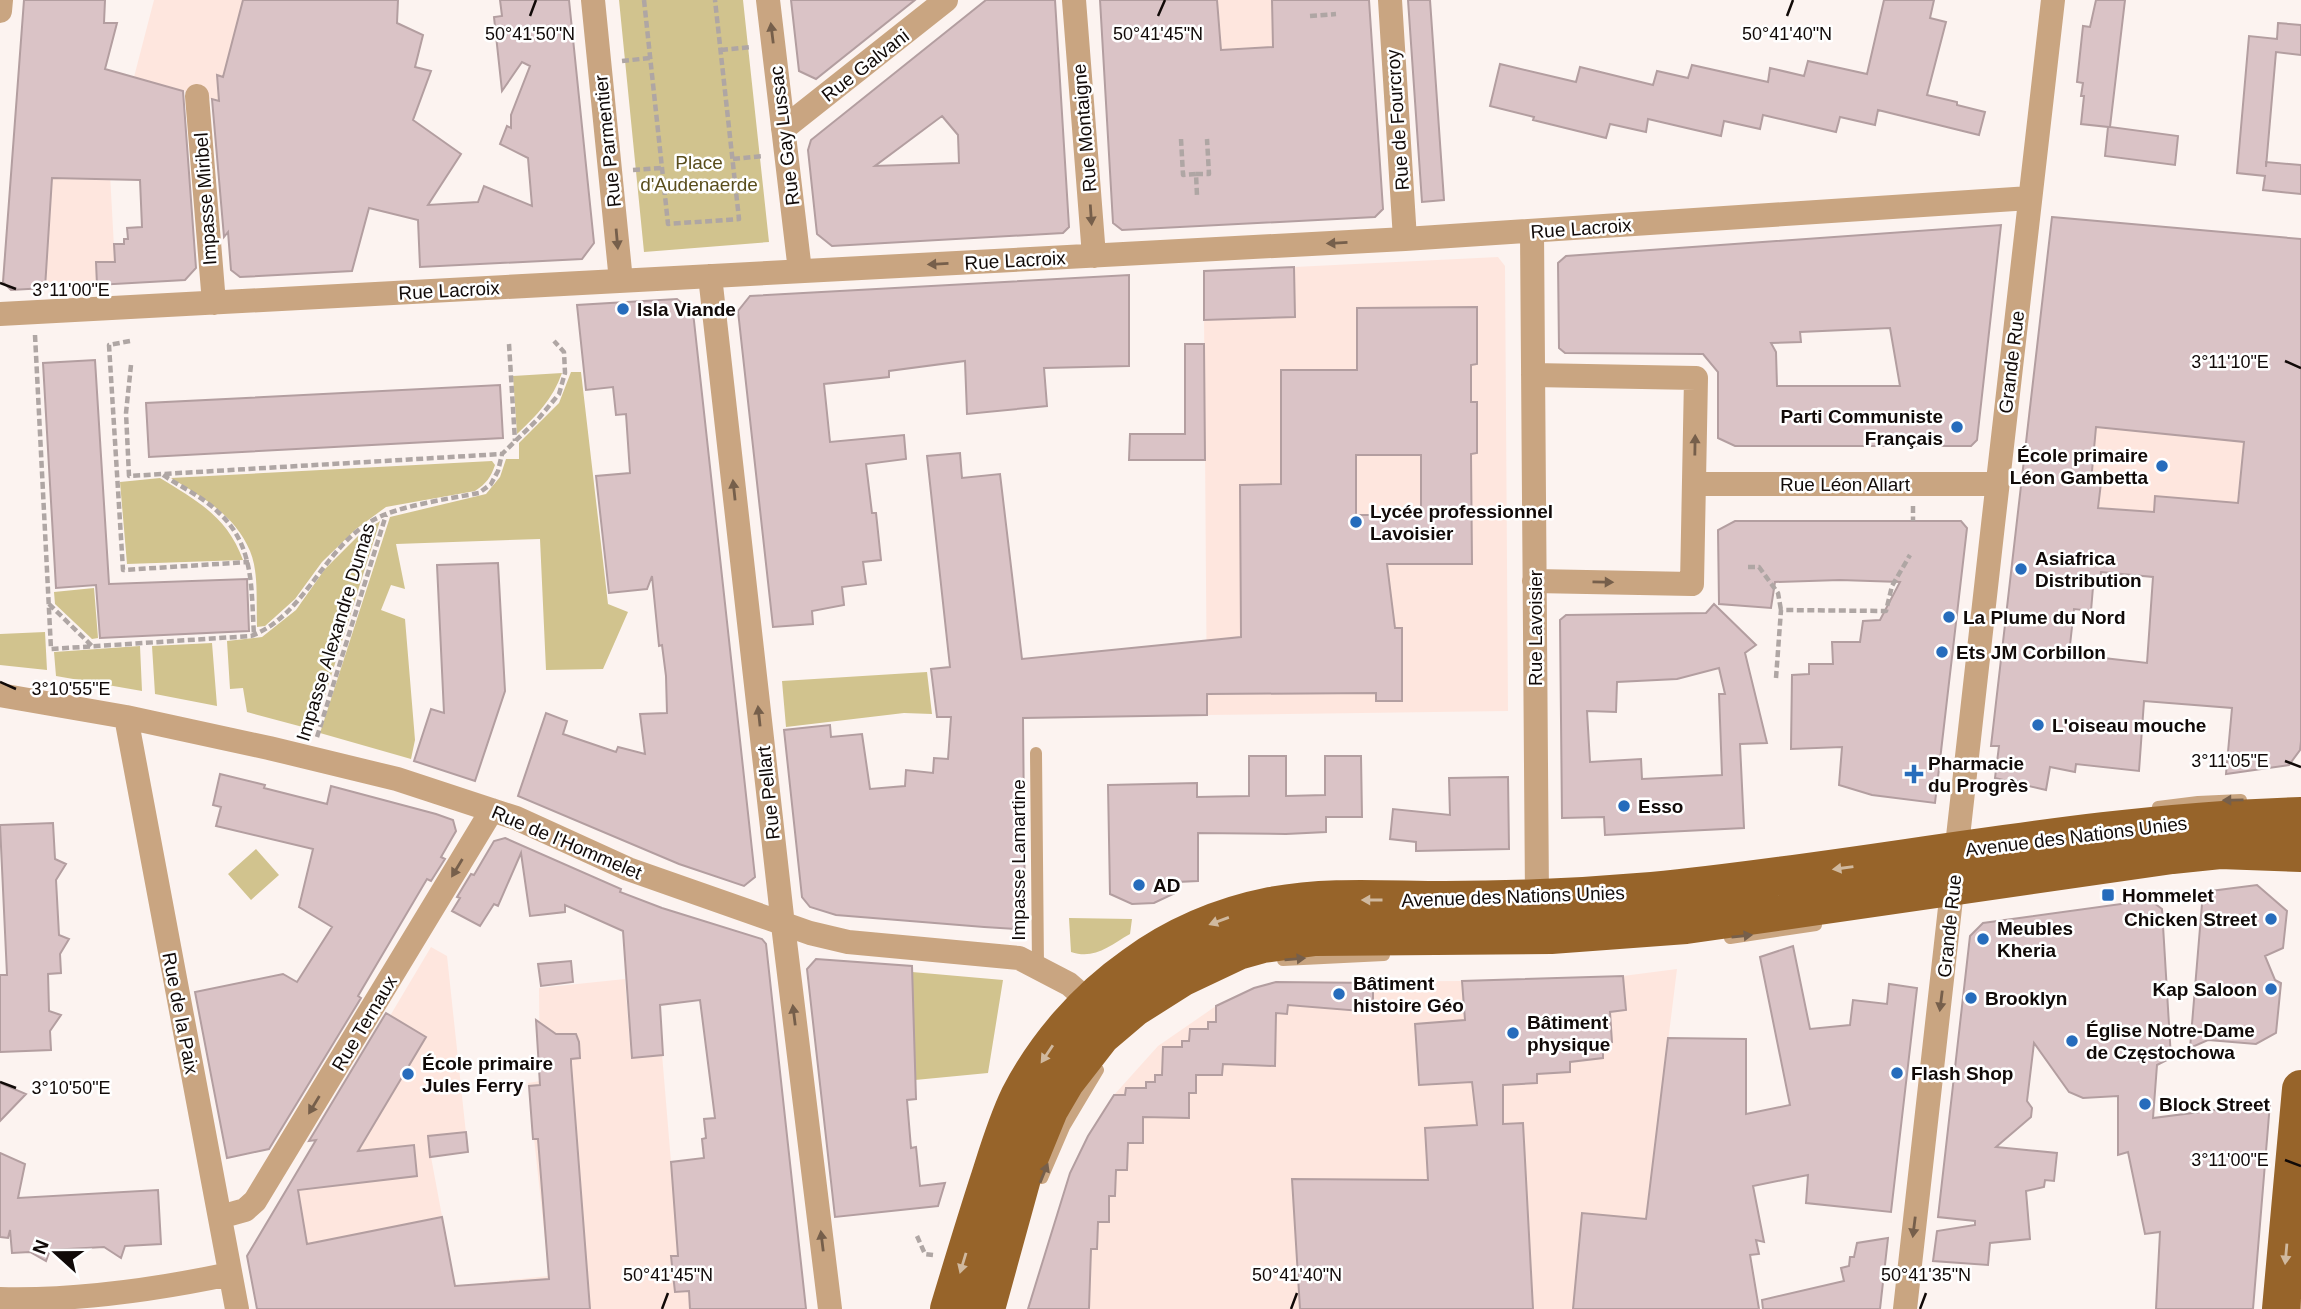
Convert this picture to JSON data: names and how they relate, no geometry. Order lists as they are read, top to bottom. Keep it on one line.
{"streets":{"main road":["Avenue des Nations Unies"],"street":["Rue Galvani","Rue de Fourcroy","Rue Montaigne","Rue Gay Lussac","Rue Parmentier","Impasse Miribel","Rue Lacroix","Grande Rue","Rue Léon Allart","Rue Lavoisier","Rue Pellart","Rue de l'Hommelet","Rue de la Paix","Rue Ternaux"],"lane":["Impasse Lamartine"],"path":["Impasse Alexandre Dumas"]},"crossings":[["Rue Galvani","Rue Gay Lussac"],["Rue de Fourcroy","Rue Lacroix"],["Rue Montaigne","Rue Lacroix"],["Rue Gay Lussac","Rue Lacroix"],["Rue Parmentier","Rue Lacroix"],["Impasse Miribel","Rue Lacroix"],["Rue Lacroix","Grande Rue"],["Rue Lacroix","Rue Lavoisier"],["Rue Lacroix","Rue Pellart"],["Grande Rue","Rue Léon Allart"],["Grande Rue","Avenue des Nations Unies"],["Rue Lavoisier","Avenue des Nations Unies"],["Impasse Alexandre Dumas","Rue de l'Hommelet"],["Rue Pellart","Rue de l'Hommelet"],["Avenue des Nations Unies","Rue de l'Hommelet"],["Rue de l'Hommelet","Impasse Lamartine"],["Rue de l'Hommelet","Rue de la Paix"],["Rue de l'Hommelet","Rue Ternaux"],["Rue de la Paix","Rue Ternaux"]],"one_way":["Rue Montaigne","Rue Gay Lussac","Rue Parmentier","Rue Pellart","Rue Ternaux"],"parks":["Place d'Audenaerde"],"places":{"other":["Isla Viande","Parti Communiste Français","École primaire Léon Gambetta","Lycée professionnel Lavoisier","Asiafrica Distribution","La Plume du Nord","Ets JM Corbillon","L'oiseau mouche","Esso","AD","Chicken Street","Meubles Kheria","Kap Saloon","Bâtiment histoire Géo","Brooklyn","Bâtiment physique","Église Notre-Dame de Częstochowa","Flash Shop","École primaire Jules Ferry","Block Street"],"health":["Pharmacie du Progrès"],"transit":["Hommelet"]},"north":"left","coordinates":["50°41'50\"N","50°41'45\"N","50°41'40\"N","3°11'00\"E","3°11'10\"E","3°10'55\"E","3°11'05\"E","3°10'50\"E","50°41'35\"N"]}
